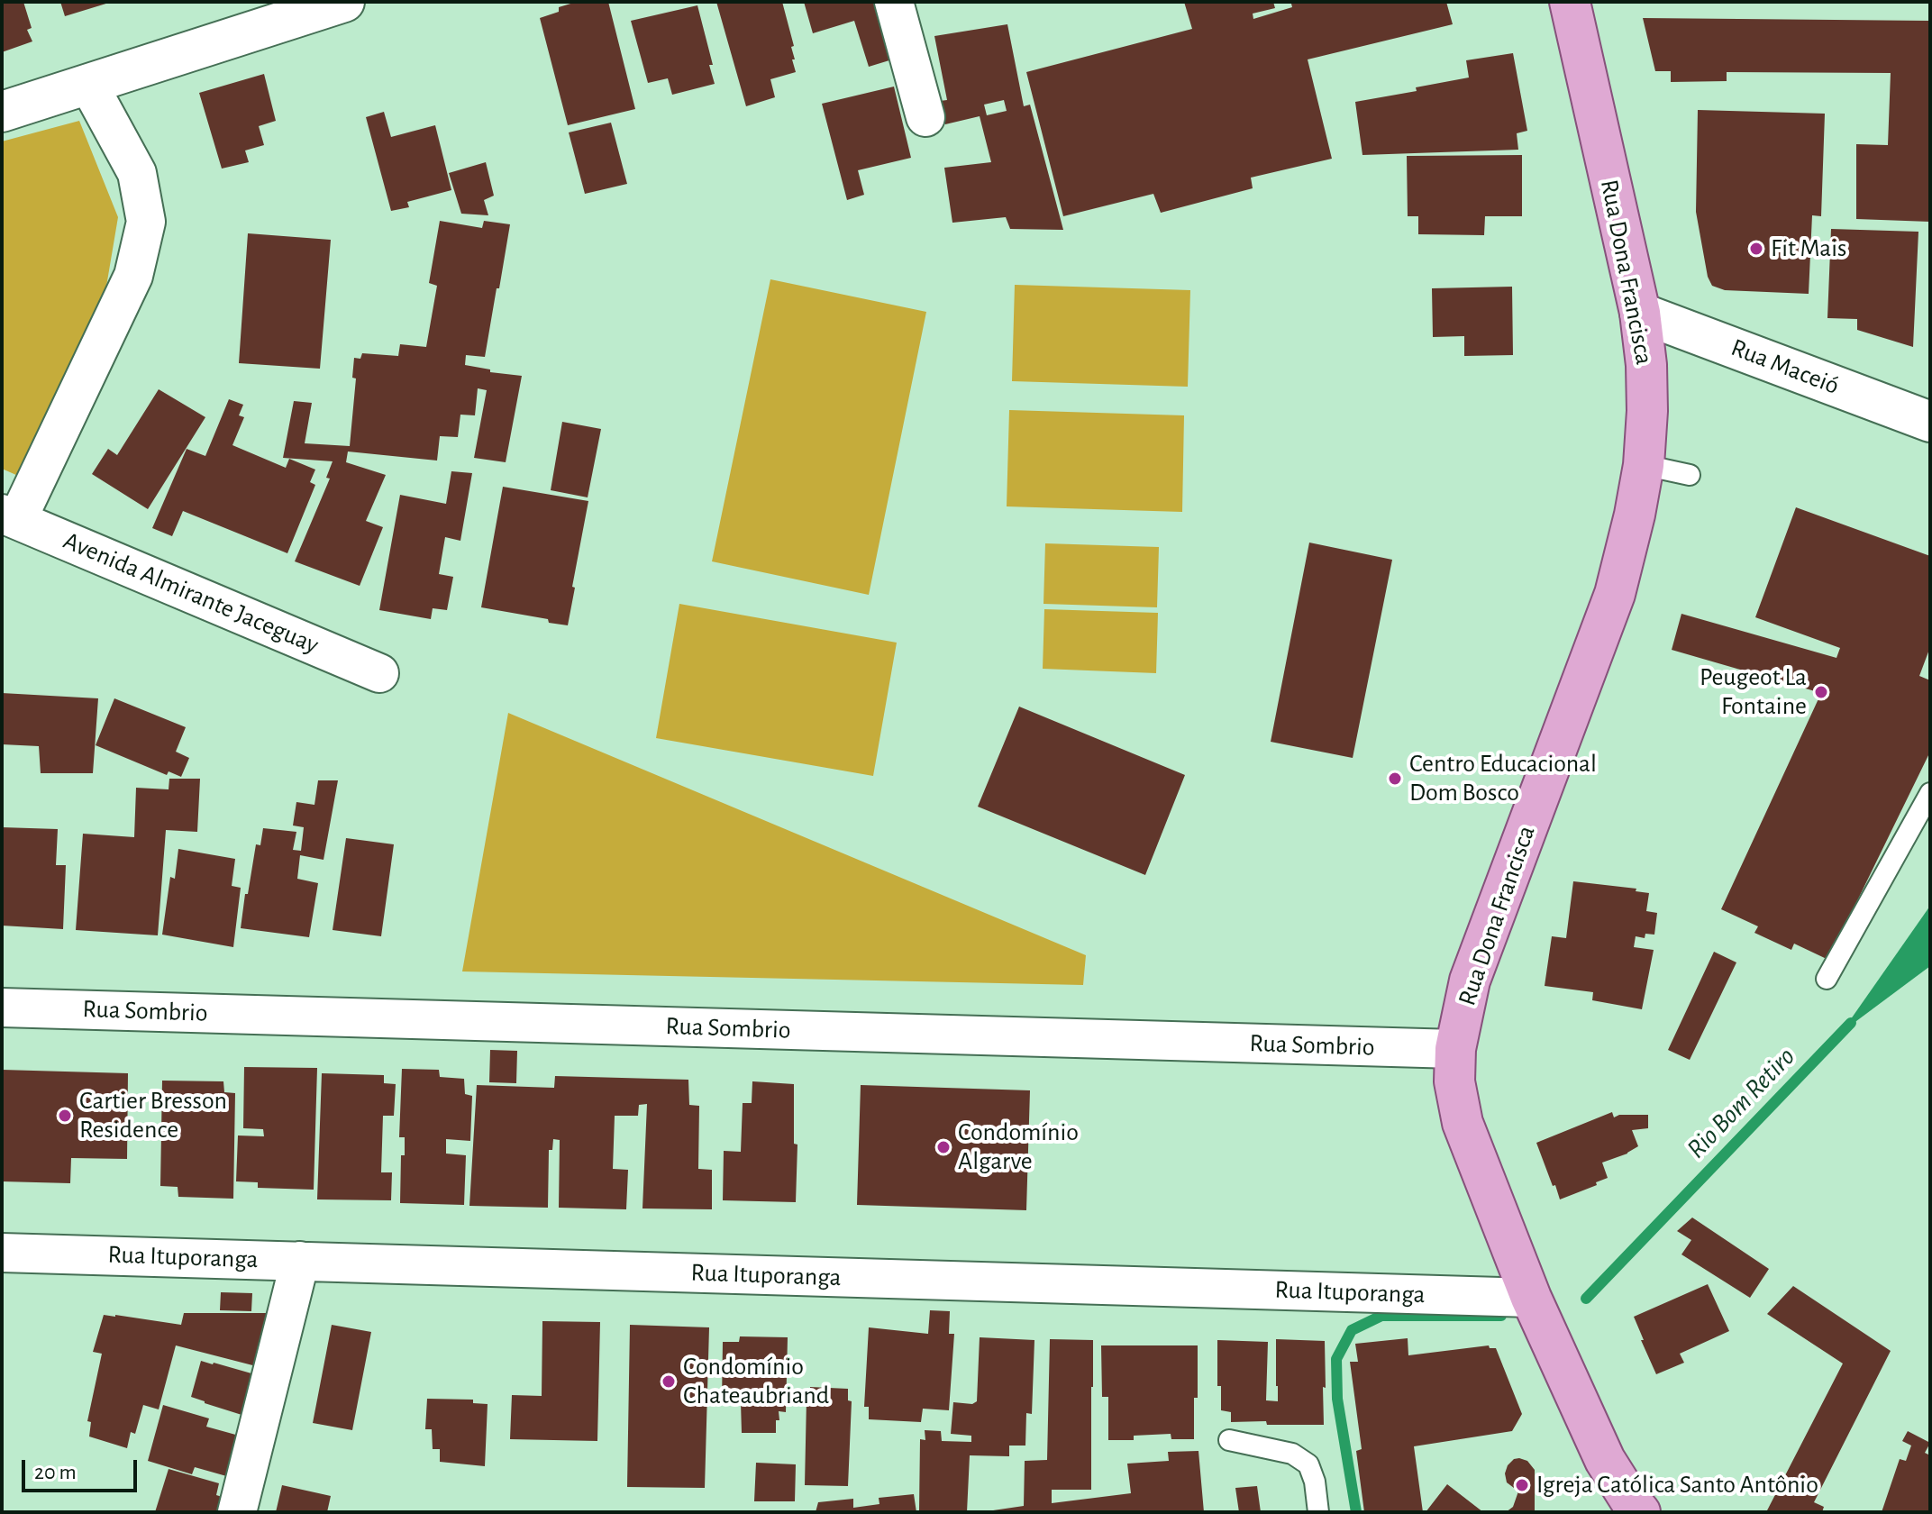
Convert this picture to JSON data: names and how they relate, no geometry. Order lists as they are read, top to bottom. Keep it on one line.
{"streets":{"main road":["Rua Dona Francisca"],"street":["Rua Maceió","Avenida Almirante Jaceguay","Rua Sombrio","Rua Ituporanga"]},"crossings":[["Rua Dona Francisca","Rua Maceió"],["Rua Dona Francisca","Rua Sombrio"],["Rua Dona Francisca","Rua Ituporanga"]],"water":["Rio Bom Retiro"],"places":["Fit Mais","Peugeot La Fontaine","Centro Educacional Dom Bosco","Cartier Bresson Residence","Condomínio Algarve","Condomínio Chateaubriand","Igreja Católica Santo Antônio"],"scale_bar":"20 m"}
